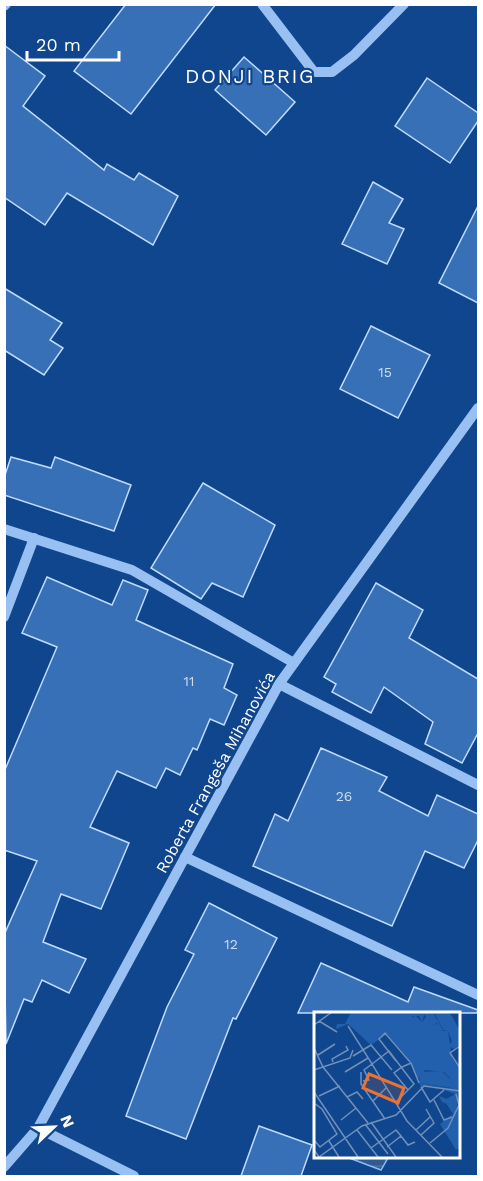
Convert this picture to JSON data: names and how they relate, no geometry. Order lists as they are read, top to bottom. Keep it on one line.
{"streets":{"street":["Roberta Frangeša Mihanovića"]},"districts":["DONJI BRIG"],"house_numbers":["15","11","26","12"],"scale_bar":"20 m","north":"top right"}
